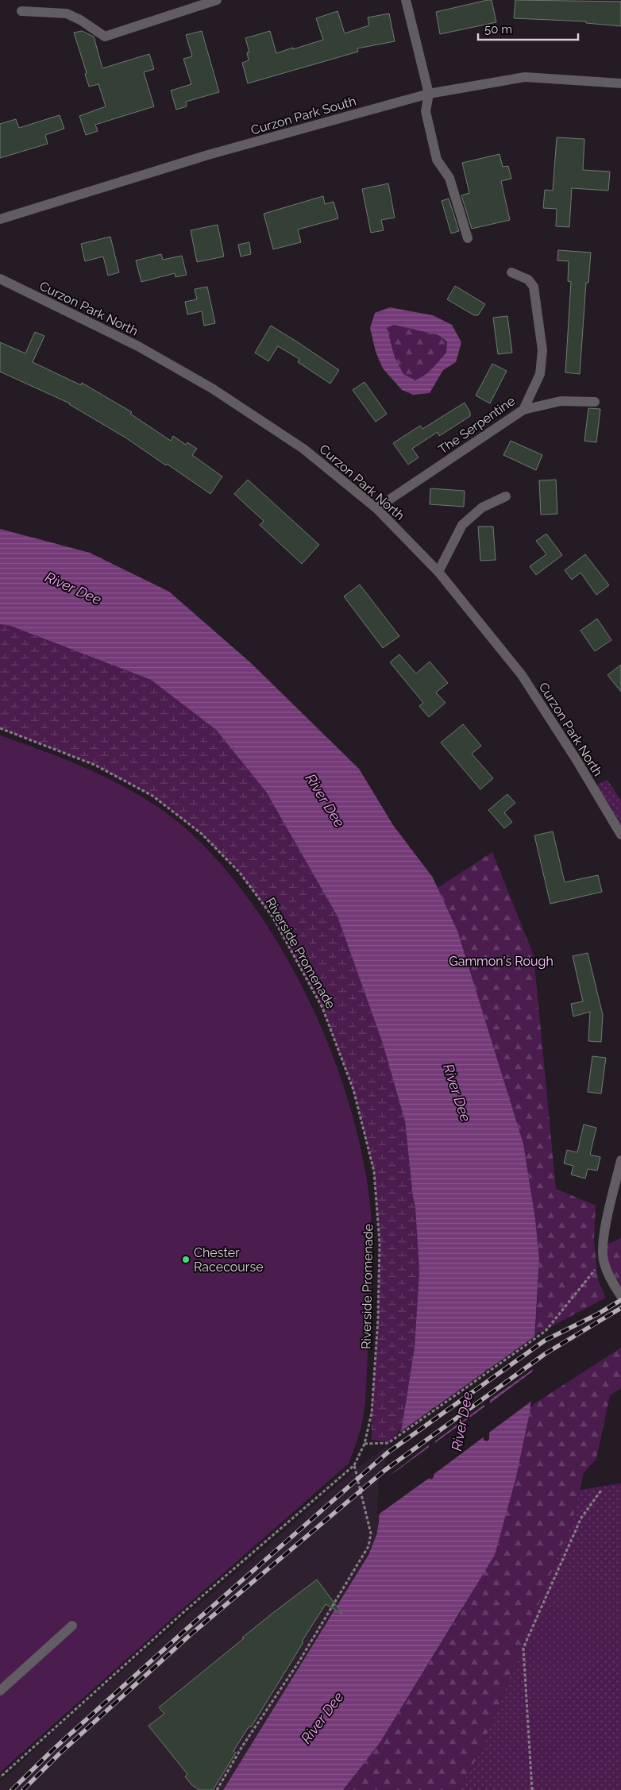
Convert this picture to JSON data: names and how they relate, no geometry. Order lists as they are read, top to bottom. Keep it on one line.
{"streets":{"street":["Curzon Park South","Curzon Park North","The Serpentine"],"path":["Riverside Promenade"]},"crossings":[["Curzon Park North","The Serpentine"]],"water":["River Dee"],"parks":["Gammon's Rough"],"places":["Chester Racecourse"],"scale_bar":"50 m"}
